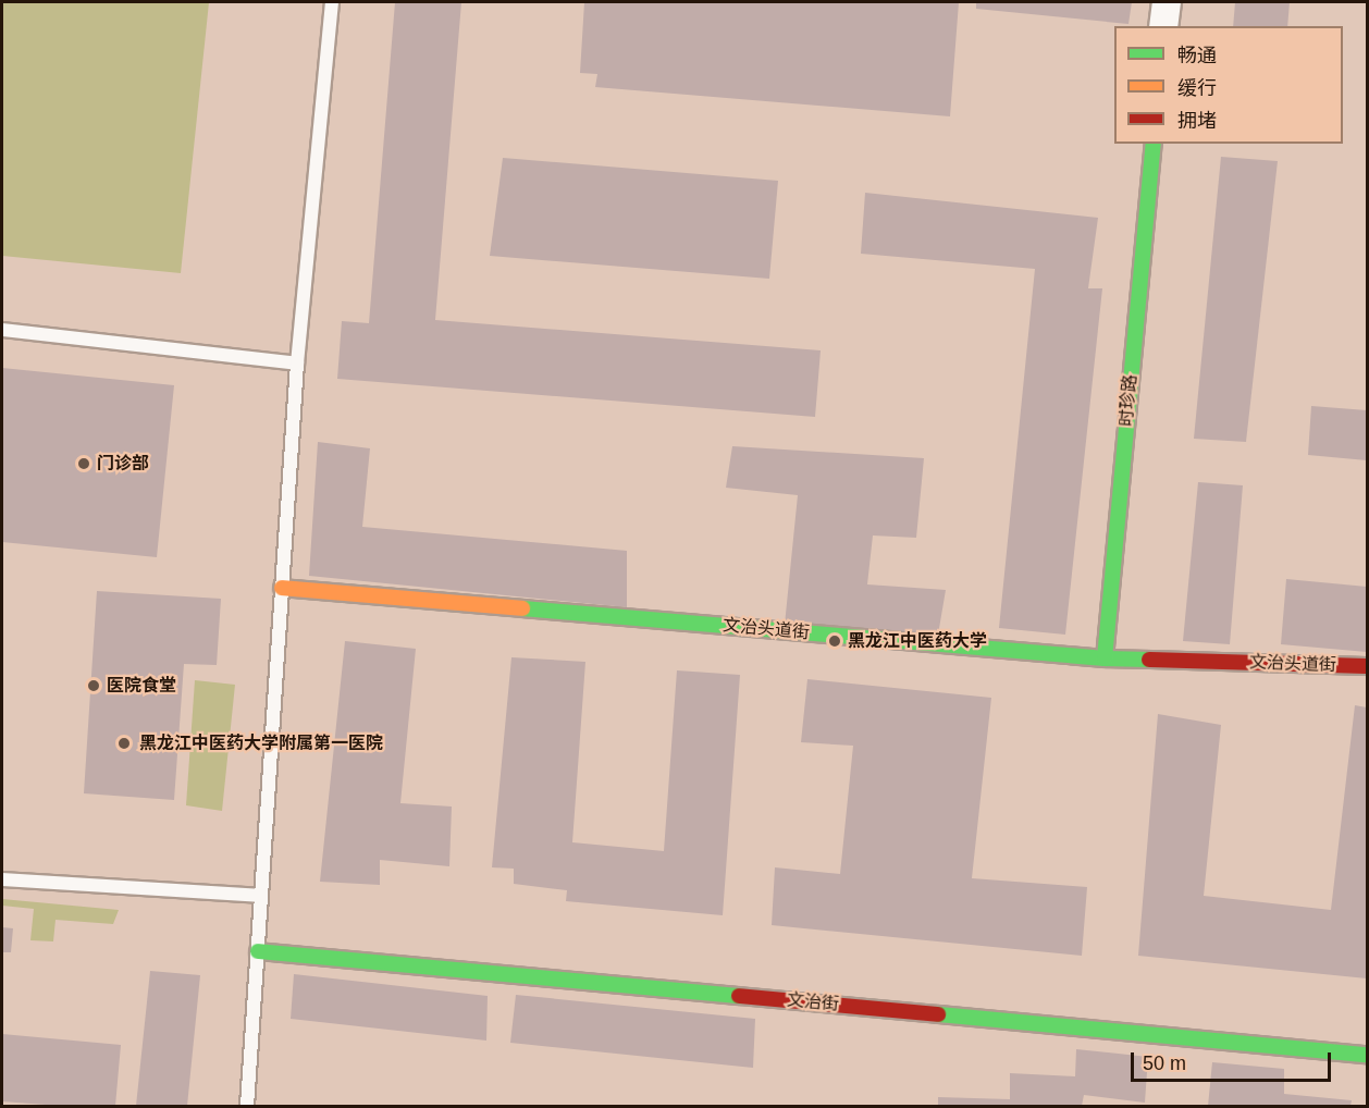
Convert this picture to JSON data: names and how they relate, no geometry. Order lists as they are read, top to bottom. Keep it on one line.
{"streets":{"street":["时珍路","文治头道街","文治街"]},"crossings":[["时珍路","文治头道街"]],"places":["门诊部","黑龙江中医药大学","医院食堂","黑龙江中医药大学附属第一医院"],"legend":["畅通","缓行","拥堵"],"scale_bar":"50 m"}
